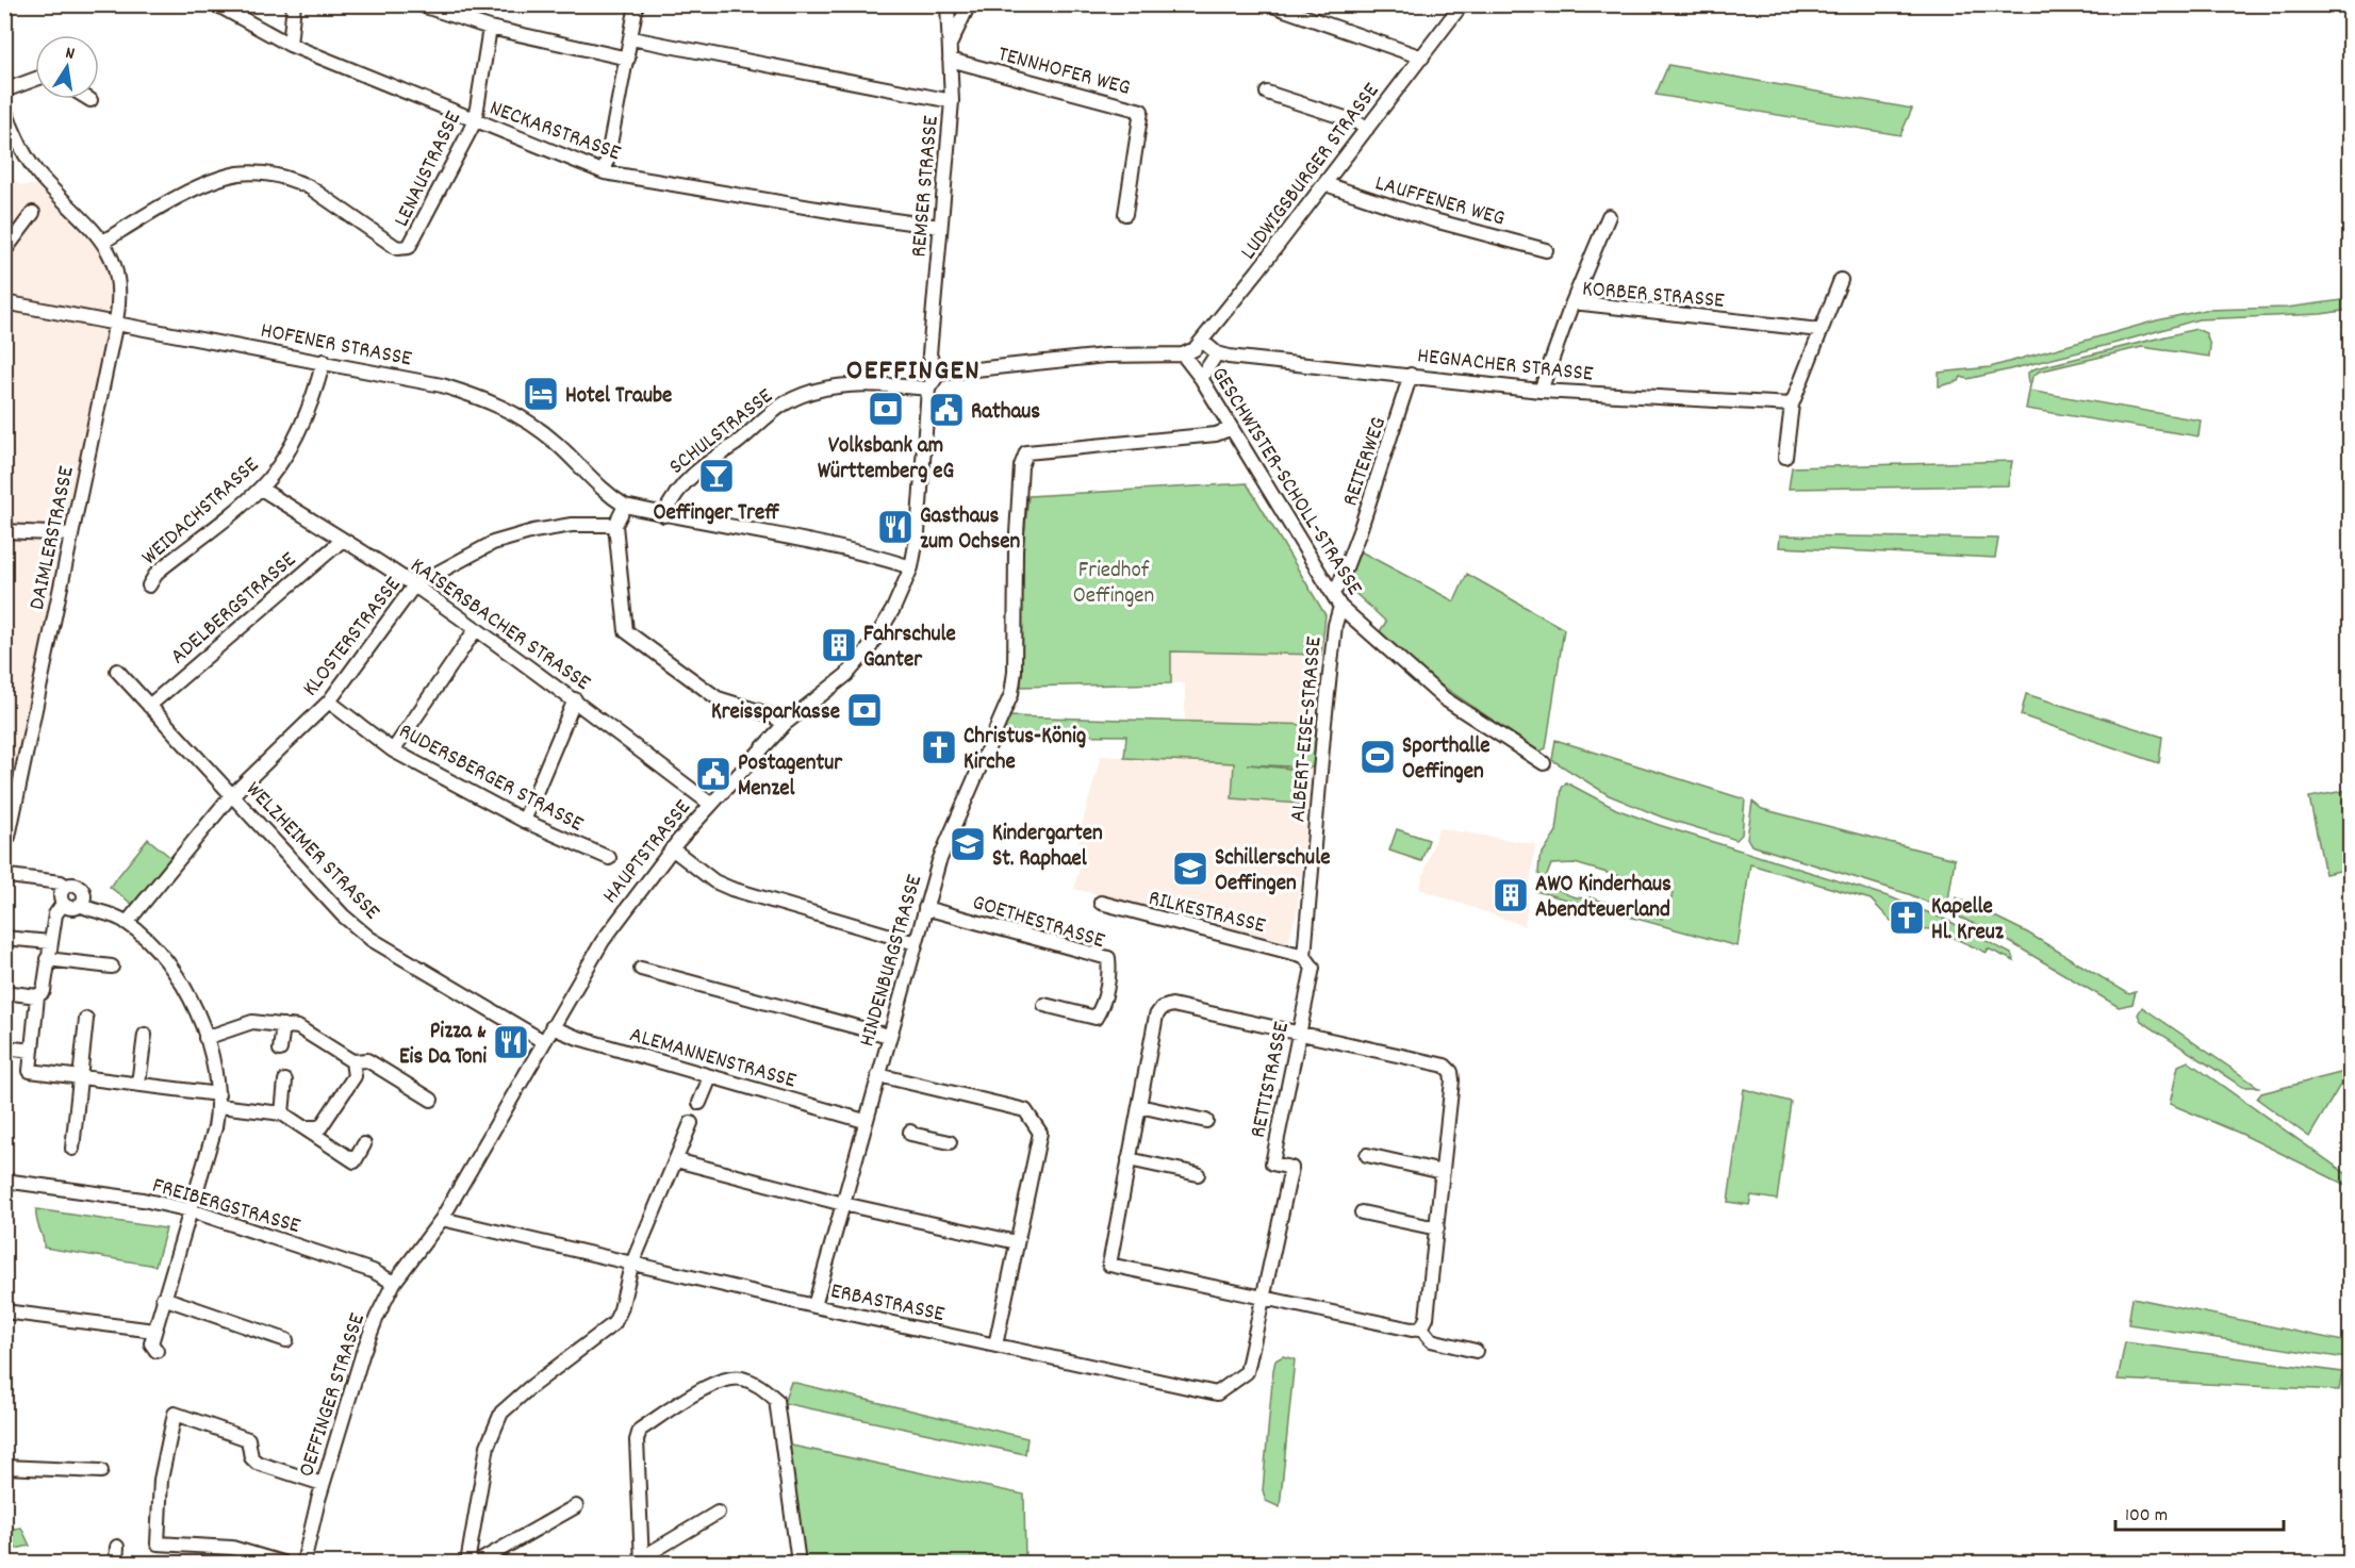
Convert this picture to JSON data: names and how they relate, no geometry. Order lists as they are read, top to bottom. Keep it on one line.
{"streets":{"street":["TENNHOFER WEG","NECKARSTRASSE","LENAUSTRASSE","LUDWIGSBURGER STRASSE","REMSER STRASSE","LAUFFENER WEG","KORBER STRASSE","HOFENER STRASSE","HEGNACHER STRASSE","SCHULSTRASSE","REITERWEG","GESCHWISTER-SCHOLL-STRASSE","WEIDACHSTRASSE","DAIMLERSTRASSE","ADELBERGSTRASSE","KAISERSBACHER STRASSE","KLOSTERSTRASSE","ALBERT-EISE-STRASSE","RUDERSBERGER STRASSE","WELZHEIMER STRASSE","HAUPTSTRASSE","RILKESTRASSE","GOETHESTRASSE","HINDENBURGSTRASSE","ALEMANNENSTRASSE","RETTISTRASSE","FREIBERGSTRASSE","ERBASTRASSE","OEFFINGER STRASSE"]},"crossings":[["TENNHOFER WEG","REMSER STRASSE"],["NECKARSTRASSE","LENAUSTRASSE"],["NECKARSTRASSE","REMSER STRASSE"],["LENAUSTRASSE","DAIMLERSTRASSE"],["LUDWIGSBURGER STRASSE","LAUFFENER WEG"],["LUDWIGSBURGER STRASSE","GESCHWISTER-SCHOLL-STRASSE"],["KORBER STRASSE","HEGNACHER STRASSE"],["HOFENER STRASSE","WEIDACHSTRASSE"],["HOFENER STRASSE","DAIMLERSTRASSE"],["HEGNACHER STRASSE","REITERWEG"],["SCHULSTRASSE","HAUPTSTRASSE"],["REITERWEG","GESCHWISTER-SCHOLL-STRASSE"],["GESCHWISTER-SCHOLL-STRASSE","ALBERT-EISE-STRASSE"],["GESCHWISTER-SCHOLL-STRASSE","HINDENBURGSTRASSE"],["WEIDACHSTRASSE","KAISERSBACHER STRASSE"],["ADELBERGSTRASSE","KAISERSBACHER STRASSE"],["ADELBERGSTRASSE","WELZHEIMER STRASSE"],["KAISERSBACHER STRASSE","KLOSTERSTRASSE"],["KAISERSBACHER STRASSE","HAUPTSTRASSE"],["KLOSTERSTRASSE","RUDERSBERGER STRASSE"],["KLOSTERSTRASSE","WELZHEIMER STRASSE"],["ALBERT-EISE-STRASSE","RILKESTRASSE"],["ALBERT-EISE-STRASSE","RETTISTRASSE"],["WELZHEIMER STRASSE","HAUPTSTRASSE"],["HAUPTSTRASSE","ALEMANNENSTRASSE"],["HAUPTSTRASSE","ERBASTRASSE"],["HAUPTSTRASSE","OEFFINGER STRASSE"],["RILKESTRASSE","RETTISTRASSE"],["GOETHESTRASSE","HINDENBURGSTRASSE"],["HINDENBURGSTRASSE","ALEMANNENSTRASSE"],["HINDENBURGSTRASSE","ERBASTRASSE"],["RETTISTRASSE","ERBASTRASSE"],["FREIBERGSTRASSE","OEFFINGER STRASSE"],["ERBASTRASSE","OEFFINGER STRASSE"]],"districts":["OEFFINGEN"],"parks":["Friedhof Oeffingen"],"places":{"hotel":["Hotel Traube"],"bank":["Volksbank am Württemberg eG","Kreissparkasse"],"public building":["Rathaus","Postagentur Menzel"],"bar":["Oeffinger Treff"],"restaurant":["Gasthaus zum Ochsen","Pizza & Eis Da Toni"],"building":["Fahrschule Ganter","AWO Kinderhaus Abendteuerland"],"church":["Christus-König Kirche","Kapelle Hl. Kreuz"],"sports":["Sporthalle Oeffingen"],"school or university":["Kindergarten St. Raphael","Schillerschule Oeffingen"]},"scale_bar":"100 m","north":"top"}
